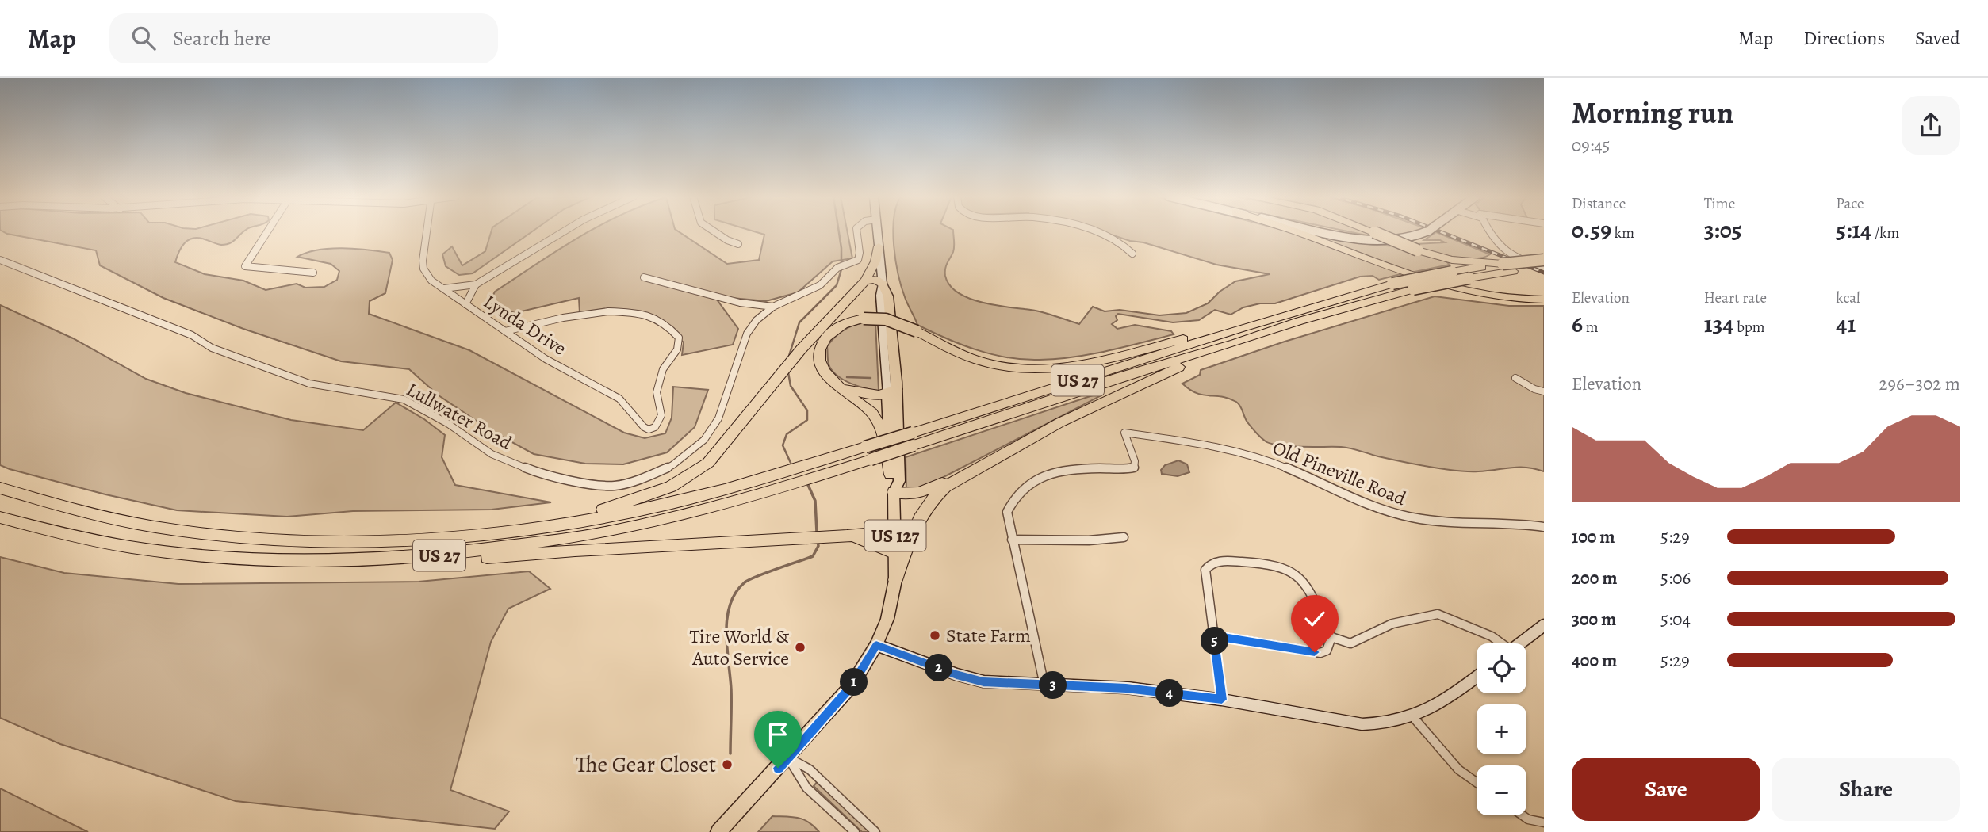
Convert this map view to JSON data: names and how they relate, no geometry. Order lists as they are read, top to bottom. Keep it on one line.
{"streets":{"highway":["US 27"],"main road":["US 127"],"street":["Lynda Drive","Lullwater Road","Old Pineville Road"]},"places":["State Farm","Tire World & Auto Service","The Gear Closet"],"page":{"header":"Map","search":"Search here","nav":["Map","Directions","Saved"],"heading":["Morning run","09:45"],"stats":[["Distance","0.59 km"],["Time","3:05"],["Pace","5:14 /km"],["Elevation","6 m"],["Heart rate","134 bpm"],["kcal","41"]],"chart":["Elevation","296–302 m"],"list":[{"name":"100 m","note":"5:29"},{"name":"200 m","note":"5:06"},{"name":"300 m","note":"5:04"},{"name":"400 m","note":"5:29"}],"pins":["5","2","1","3","4"],"map_buttons":["+","−"],"buttons":["Save","Share"]}}
